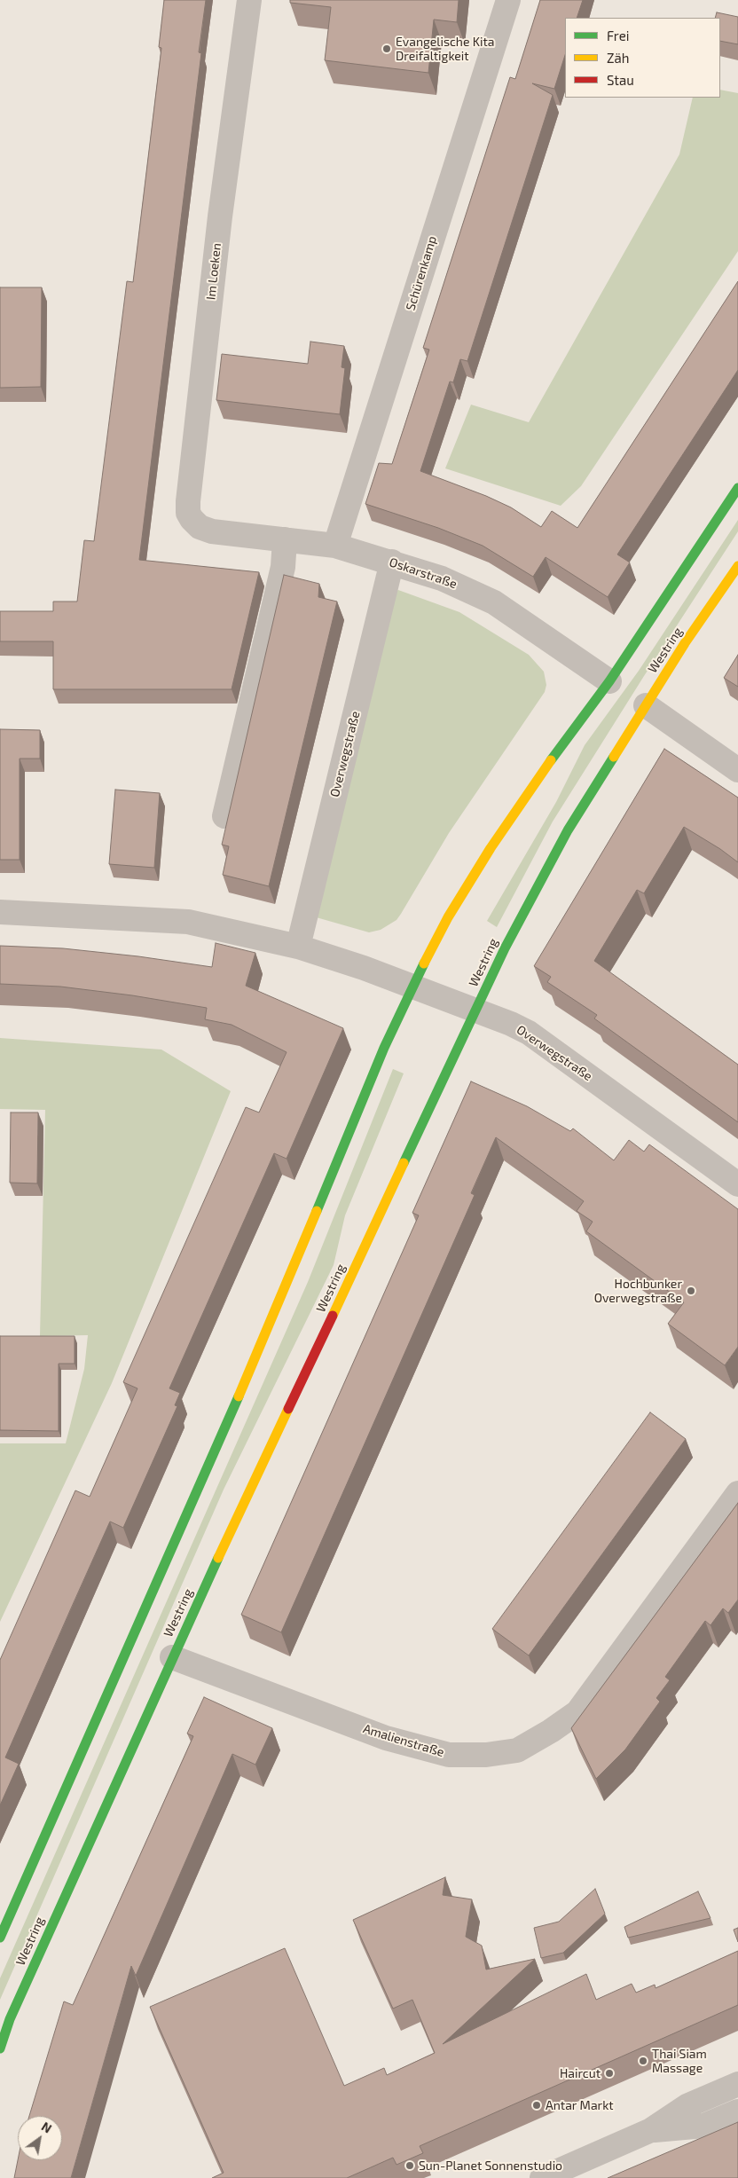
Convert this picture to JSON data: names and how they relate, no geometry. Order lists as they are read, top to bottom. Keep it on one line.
{"streets":{"main road":["Westring"],"street":["Im Loeken","Schürenkamp","Oskarstraße","Overwegstraße","Amalienstraße"]},"crossings":[["Im Loeken","Oskarstraße"],["Schürenkamp","Oskarstraße"],["Oskarstraße","Overwegstraße"],["Westring","Overwegstraße"],["Westring","Amalienstraße"]],"places":["Evangelische Kita Dreifaltigkeit","Hochbunker Overwegstraße","Thai Siam Massage","Haircut","Antar Markt","Sun-Planet Sonnenstudio"],"legend":["Frei","Zäh","Stau"],"north":"top right"}
